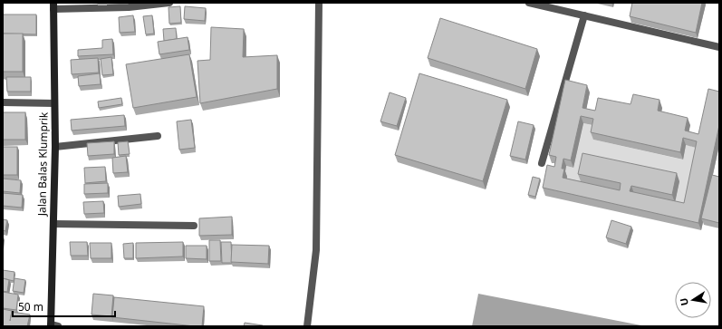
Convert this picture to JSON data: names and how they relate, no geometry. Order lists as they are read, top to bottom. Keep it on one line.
{"streets":{"street":["Jalan Balas Klumprik"]},"scale_bar":"50 m","north":"left"}
